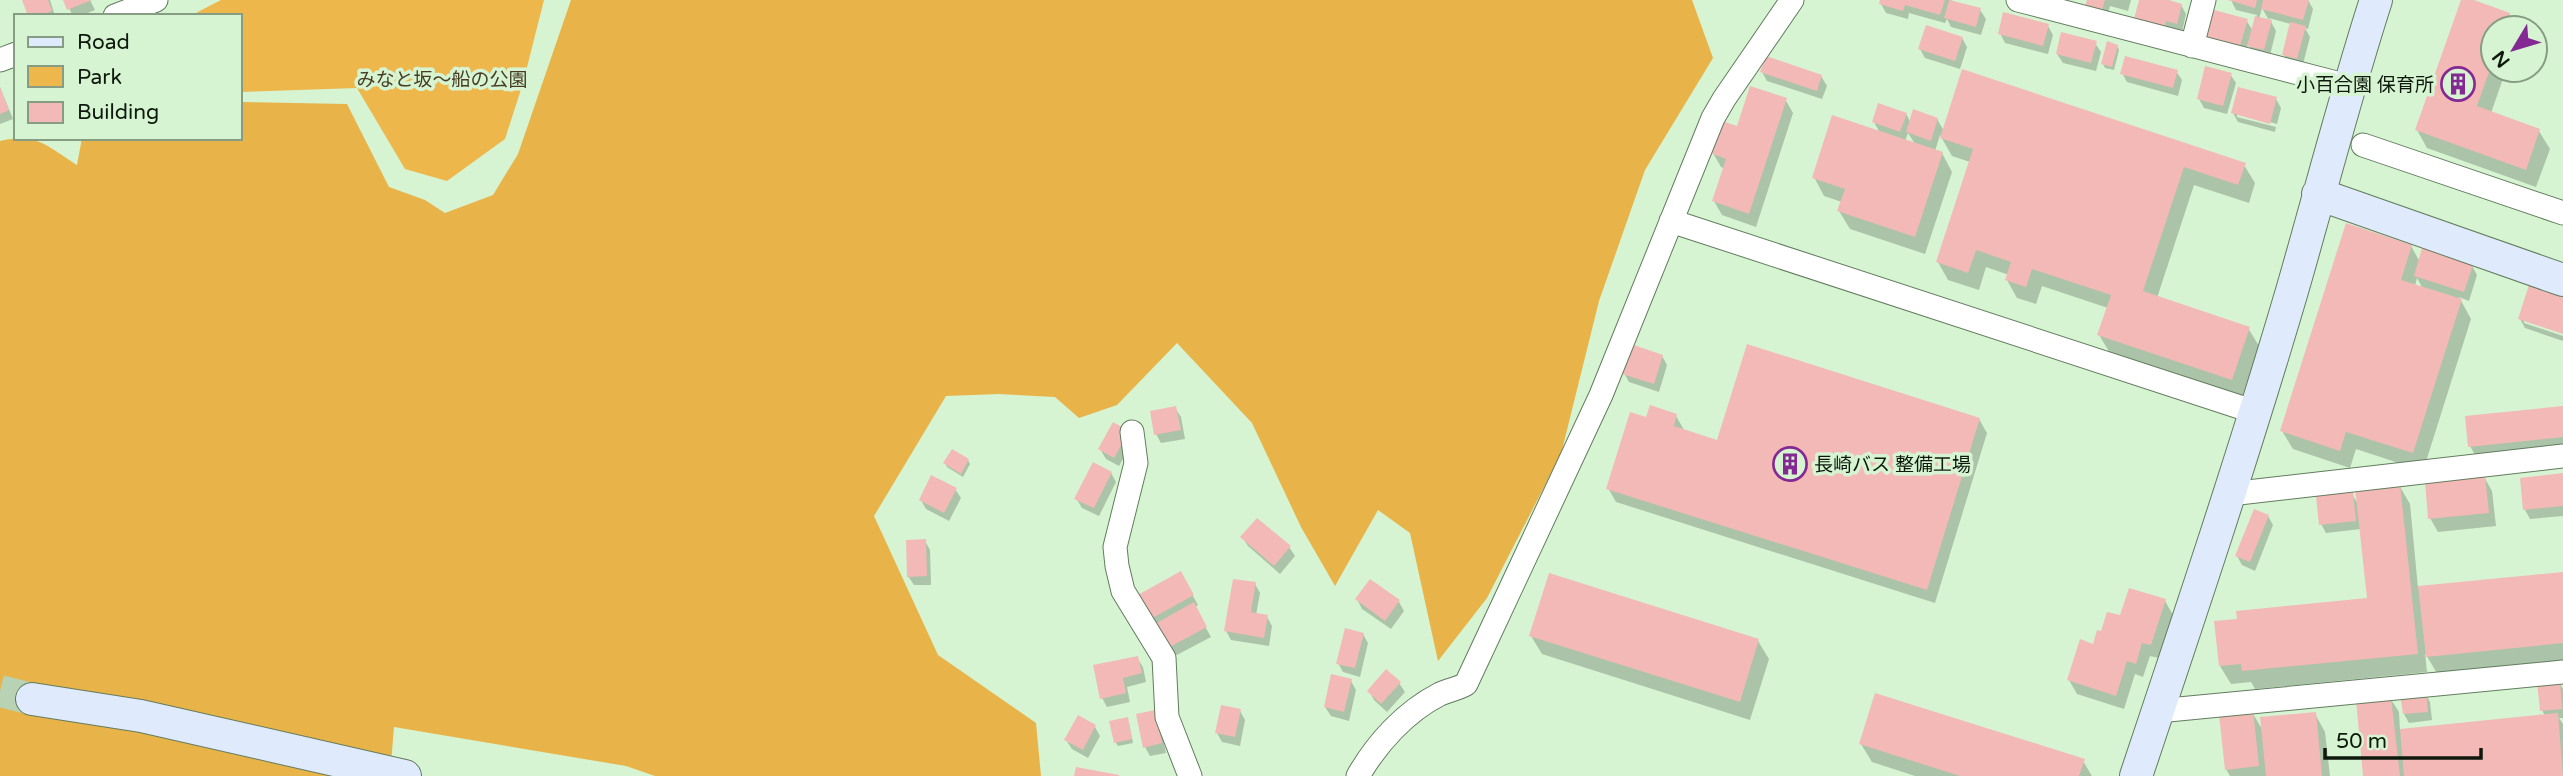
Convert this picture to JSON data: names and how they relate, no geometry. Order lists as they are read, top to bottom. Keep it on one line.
{"parks":["みなと坂〜船の公園"],"places":{"building":["小百合園 保育所","長崎バス 整備工場"]},"legend":["Road","Park","Building"],"scale_bar":"50 m","north":"bottom left"}
